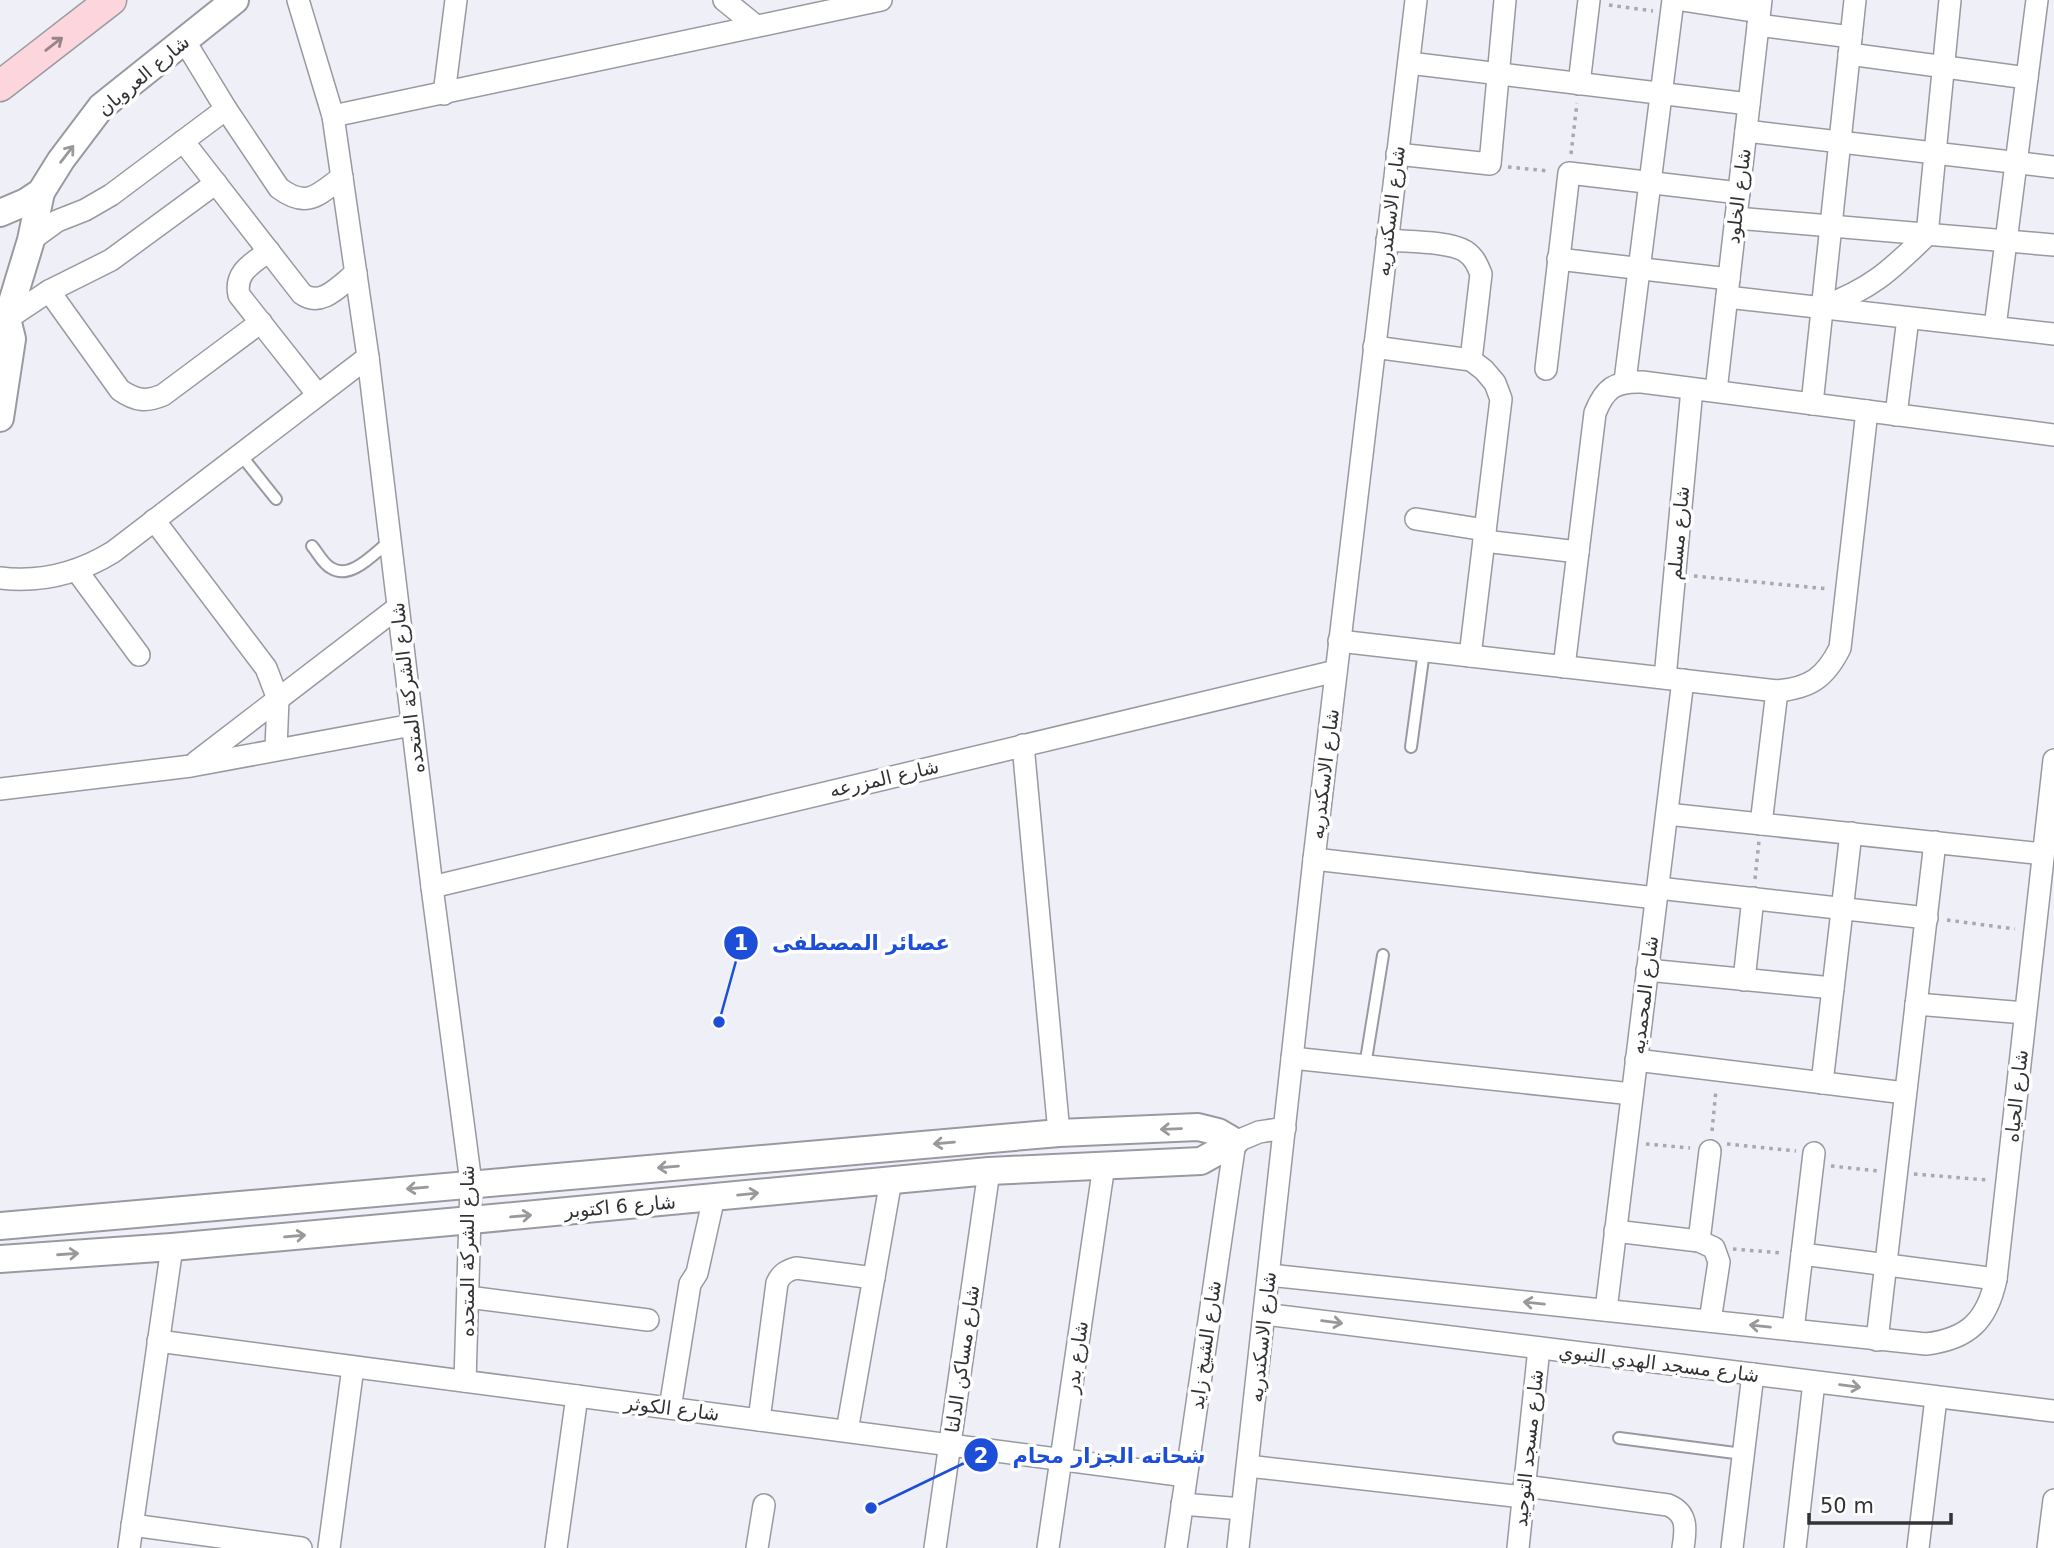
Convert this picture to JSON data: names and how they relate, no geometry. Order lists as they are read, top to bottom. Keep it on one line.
{"streets":{"street":["شارع العروبان","شارع الخلود","شارع الاسكندريه","شارع مسلم","شارع الشركة المتحده","شارع المزرعه","شارع المحمديه","شارع الحياه","شارع 6 اكتوبر","شارع الشيخ زايد","شارع بدر","شارع مساكن الدلتا","شارع مسجد الهدي النبوي","شارع الكوثر","شارع مسجد التوحيد"]},"crossings":[["شارع الاسكندريه","شارع المزرعه"],["شارع الاسكندريه","شارع 6 اكتوبر"],["شارع الاسكندريه","شارع مسجد الهدي النبوي"],["شارع مسلم","شارع المحمديه"],["شارع الشركة المتحده","شارع المزرعه"],["شارع الشركة المتحده","شارع 6 اكتوبر"],["شارع الشركة المتحده","شارع الكوثر"],["شارع 6 اكتوبر","شارع الشيخ زايد"],["شارع 6 اكتوبر","شارع بدر"],["شارع 6 اكتوبر","شارع مساكن الدلتا"],["شارع الشيخ زايد","شارع الكوثر"],["شارع بدر","شارع الكوثر"],["شارع مساكن الدلتا","شارع الكوثر"],["شارع مسجد الهدي النبوي","شارع مسجد التوحيد"]],"places":["عصائر المصطفى","شحاته الجزار محام"],"scale_bar":"50 m"}
